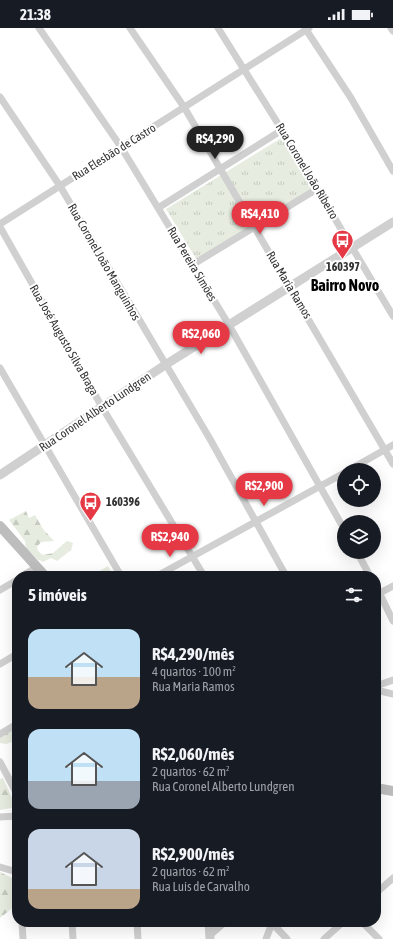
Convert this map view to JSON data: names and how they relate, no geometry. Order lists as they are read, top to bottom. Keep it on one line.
{"streets":{"street":["Rua Elesbão de Castro","Rua Coronel João Ribeiro","Rua Coronel João Manguinhos","Rua Pereira Simões","Rua Maria Ramos","Rua José Augusto Silva Braga","Rua Coronel Alberto Lundgren"]},"crossings":[["Rua Elesbão de Castro","Rua Coronel João Ribeiro"],["Rua Elesbão de Castro","Rua Coronel João Manguinhos"],["Rua Elesbão de Castro","Rua Pereira Simões"],["Rua Elesbão de Castro","Rua Maria Ramos"],["Rua Coronel João Ribeiro","Rua Coronel Alberto Lundgren"],["Rua Coronel João Manguinhos","Rua Coronel Alberto Lundgren"],["Rua Pereira Simões","Rua Coronel Alberto Lundgren"],["Rua Maria Ramos","Rua Coronel Alberto Lundgren"],["Rua José Augusto Silva Braga","Rua Coronel Alberto Lundgren"]],"districts":["Bairro Novo"],"places":{"bus stop":["160397","160396"]},"page":{"status":"21:38","price":["R$4,290","R$4,410","R$2,060","R$2,900","R$2,940"],"heading":"5 imóveis","list":[{"name":"R$4,290/mês","note":"4 quartos · 100 m² · Rua Maria Ramos"},{"name":"R$2,060/mês","note":"2 quartos · 62 m² · Rua Coronel Alberto Lundgren"},{"name":"R$2,900/mês","note":"2 quartos · 62 m² · Rua Luís de Carvalho"}]}}
